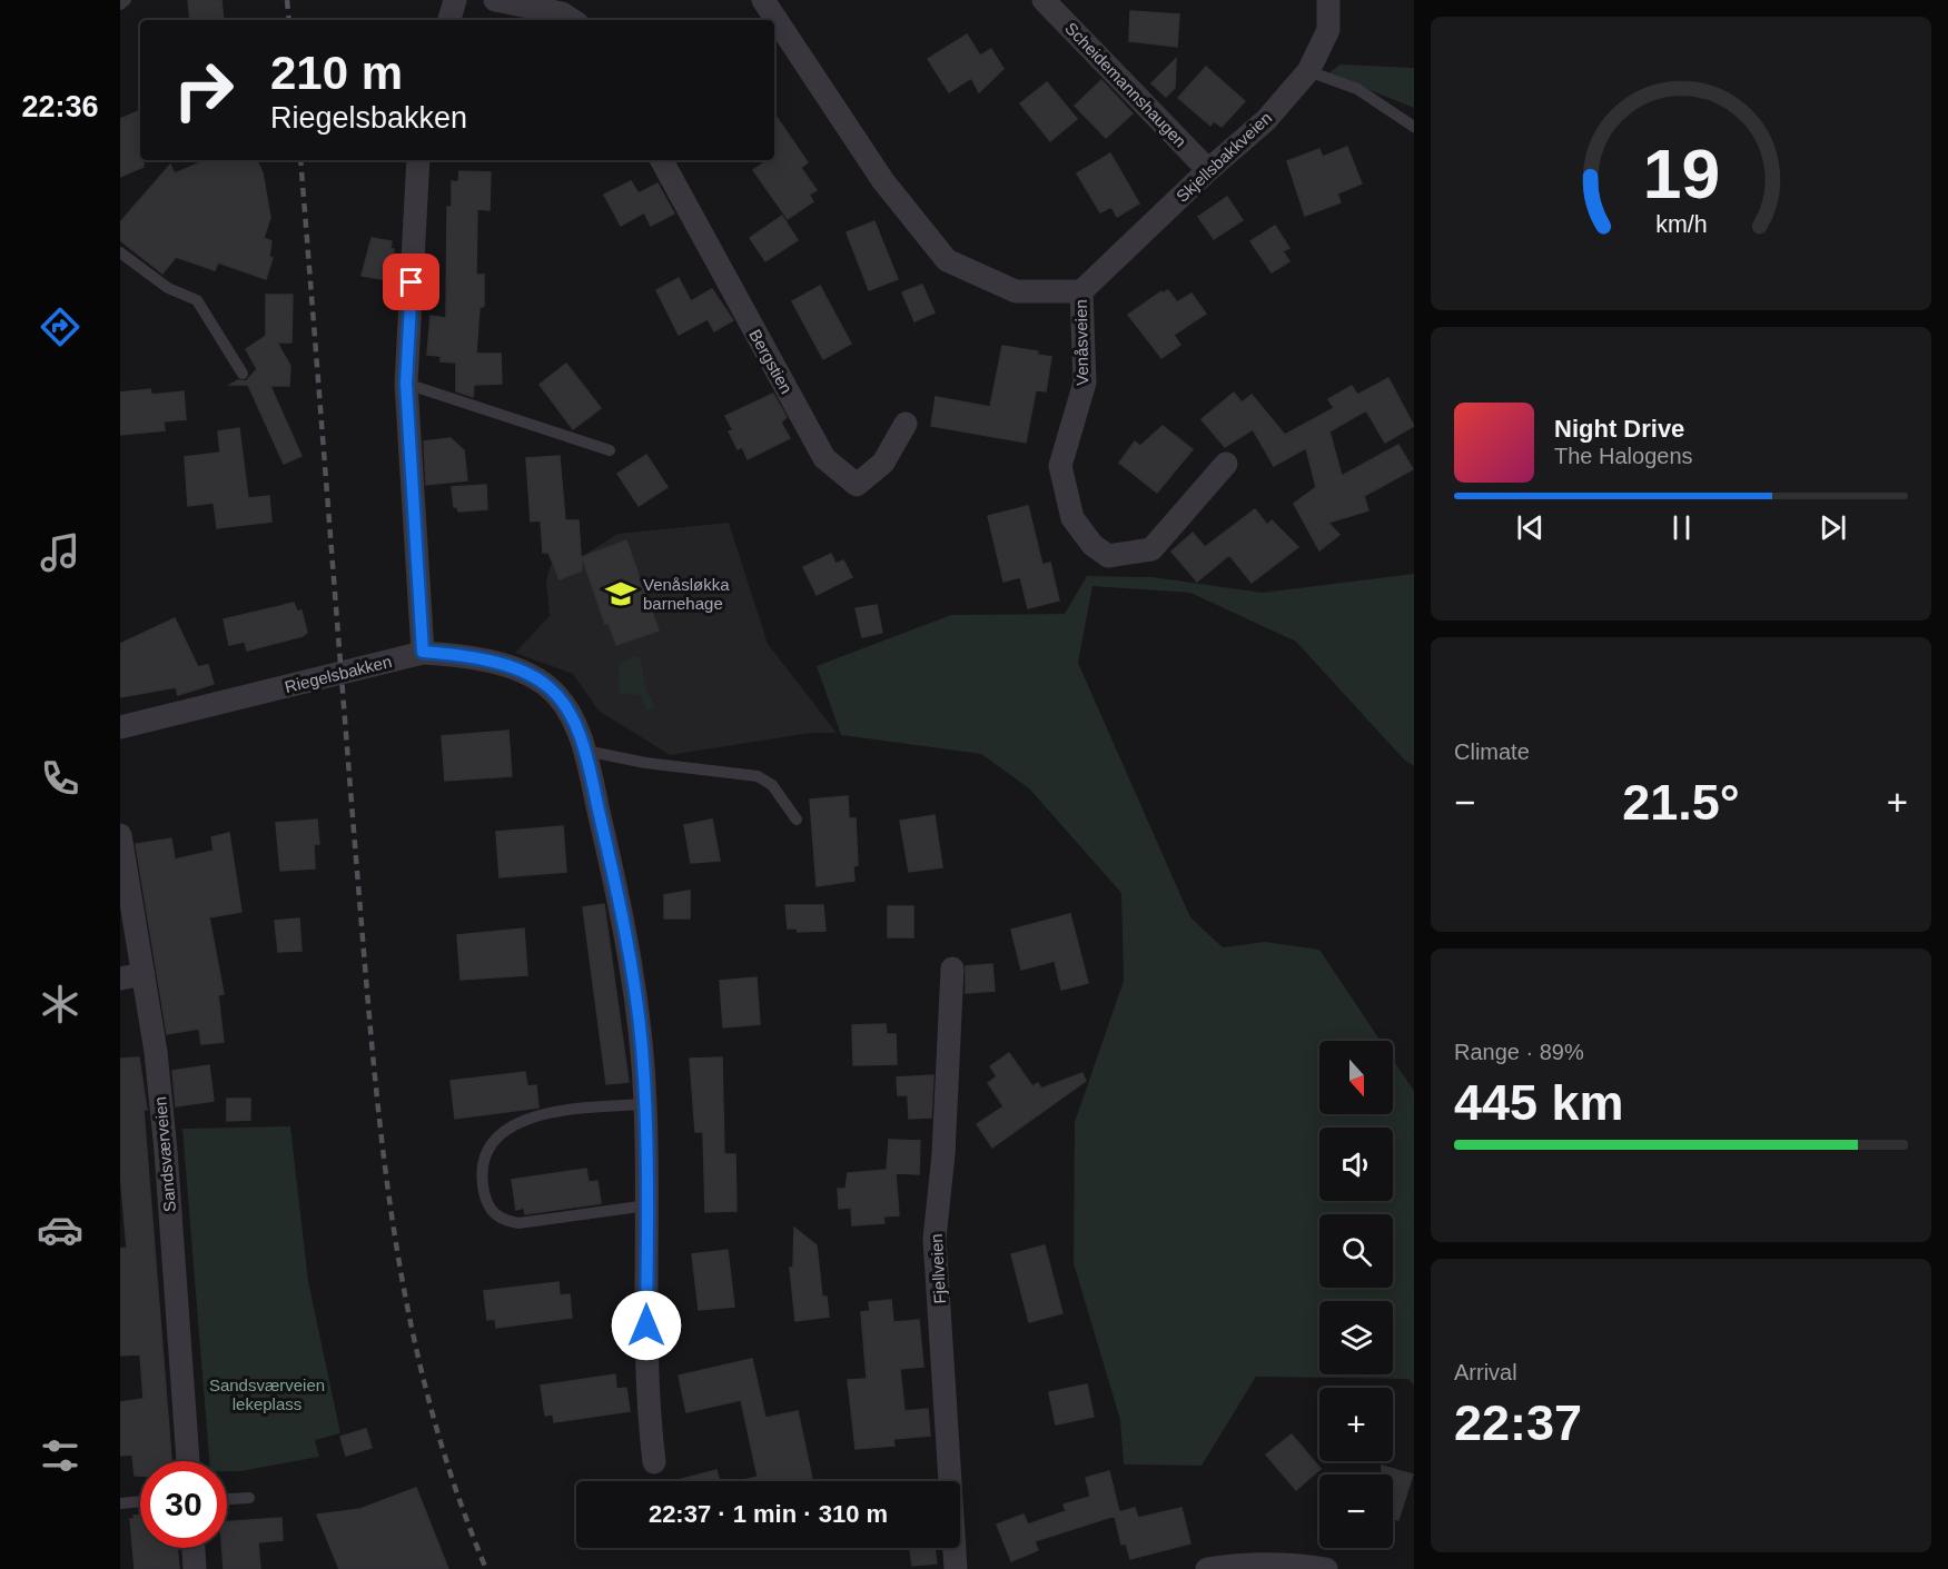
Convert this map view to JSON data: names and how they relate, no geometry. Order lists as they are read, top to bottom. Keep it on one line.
{"streets":{"street":["Scheidemannshaugen","Skjellsbakkveien","Venåsveien","Bergstien","Riegelsbakken","Sandsværveien","Fjellveien"]},"crossings":[["Scheidemannshaugen","Skjellsbakkveien"],["Skjellsbakkveien","Venåsveien"]],"parks":["Sandsværveien lekeplass"],"places":{"school or university":["Venåsløkka barnehage"]},"north":"bottom","page":{"tabs":"22:36","turn":["210 m","Riegelsbakken"],"song":["Night Drive","The Halogens"],"tile":["Climate",["Range · 89%","445 km"],["Arrival","22:37"]],"heat":["−","21.5°","+"],"map_buttons":["+","−"],"limit":"30","trip":"22:37 · 1 min · 310 m","gauge":["19","km/h"]}}
